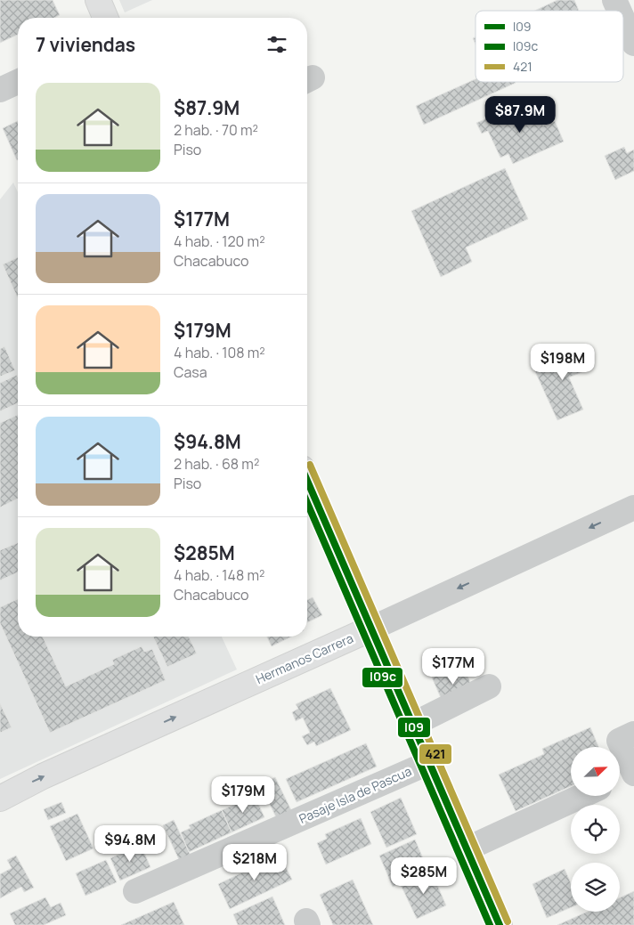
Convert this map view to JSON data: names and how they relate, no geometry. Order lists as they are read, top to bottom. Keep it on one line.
{"streets":{"main road":["Hermanos Carrera"],"street":["Pasaje Isla de Pascua"]},"lines":["transit line 421","transit line I09","transit line I09c"],"legend":["I09","I09c","421"],"north":"top right","page":{"heading":"7 viviendas","list":[{"name":"$87.9M","note":"2 hab. · 70 m² · Piso"},{"name":"$177M","note":"4 hab. · 120 m² · Chacabuco"},{"name":"$179M","note":"4 hab. · 108 m² · Casa"},{"name":"$94.8M","note":"2 hab. · 68 m² · Piso"},{"name":"$285M","note":"4 hab. · 148 m² · Chacabuco"}],"price":["$87.9M","$198M","$177M","$179M","$94.8M","$218M","$285M"]}}
